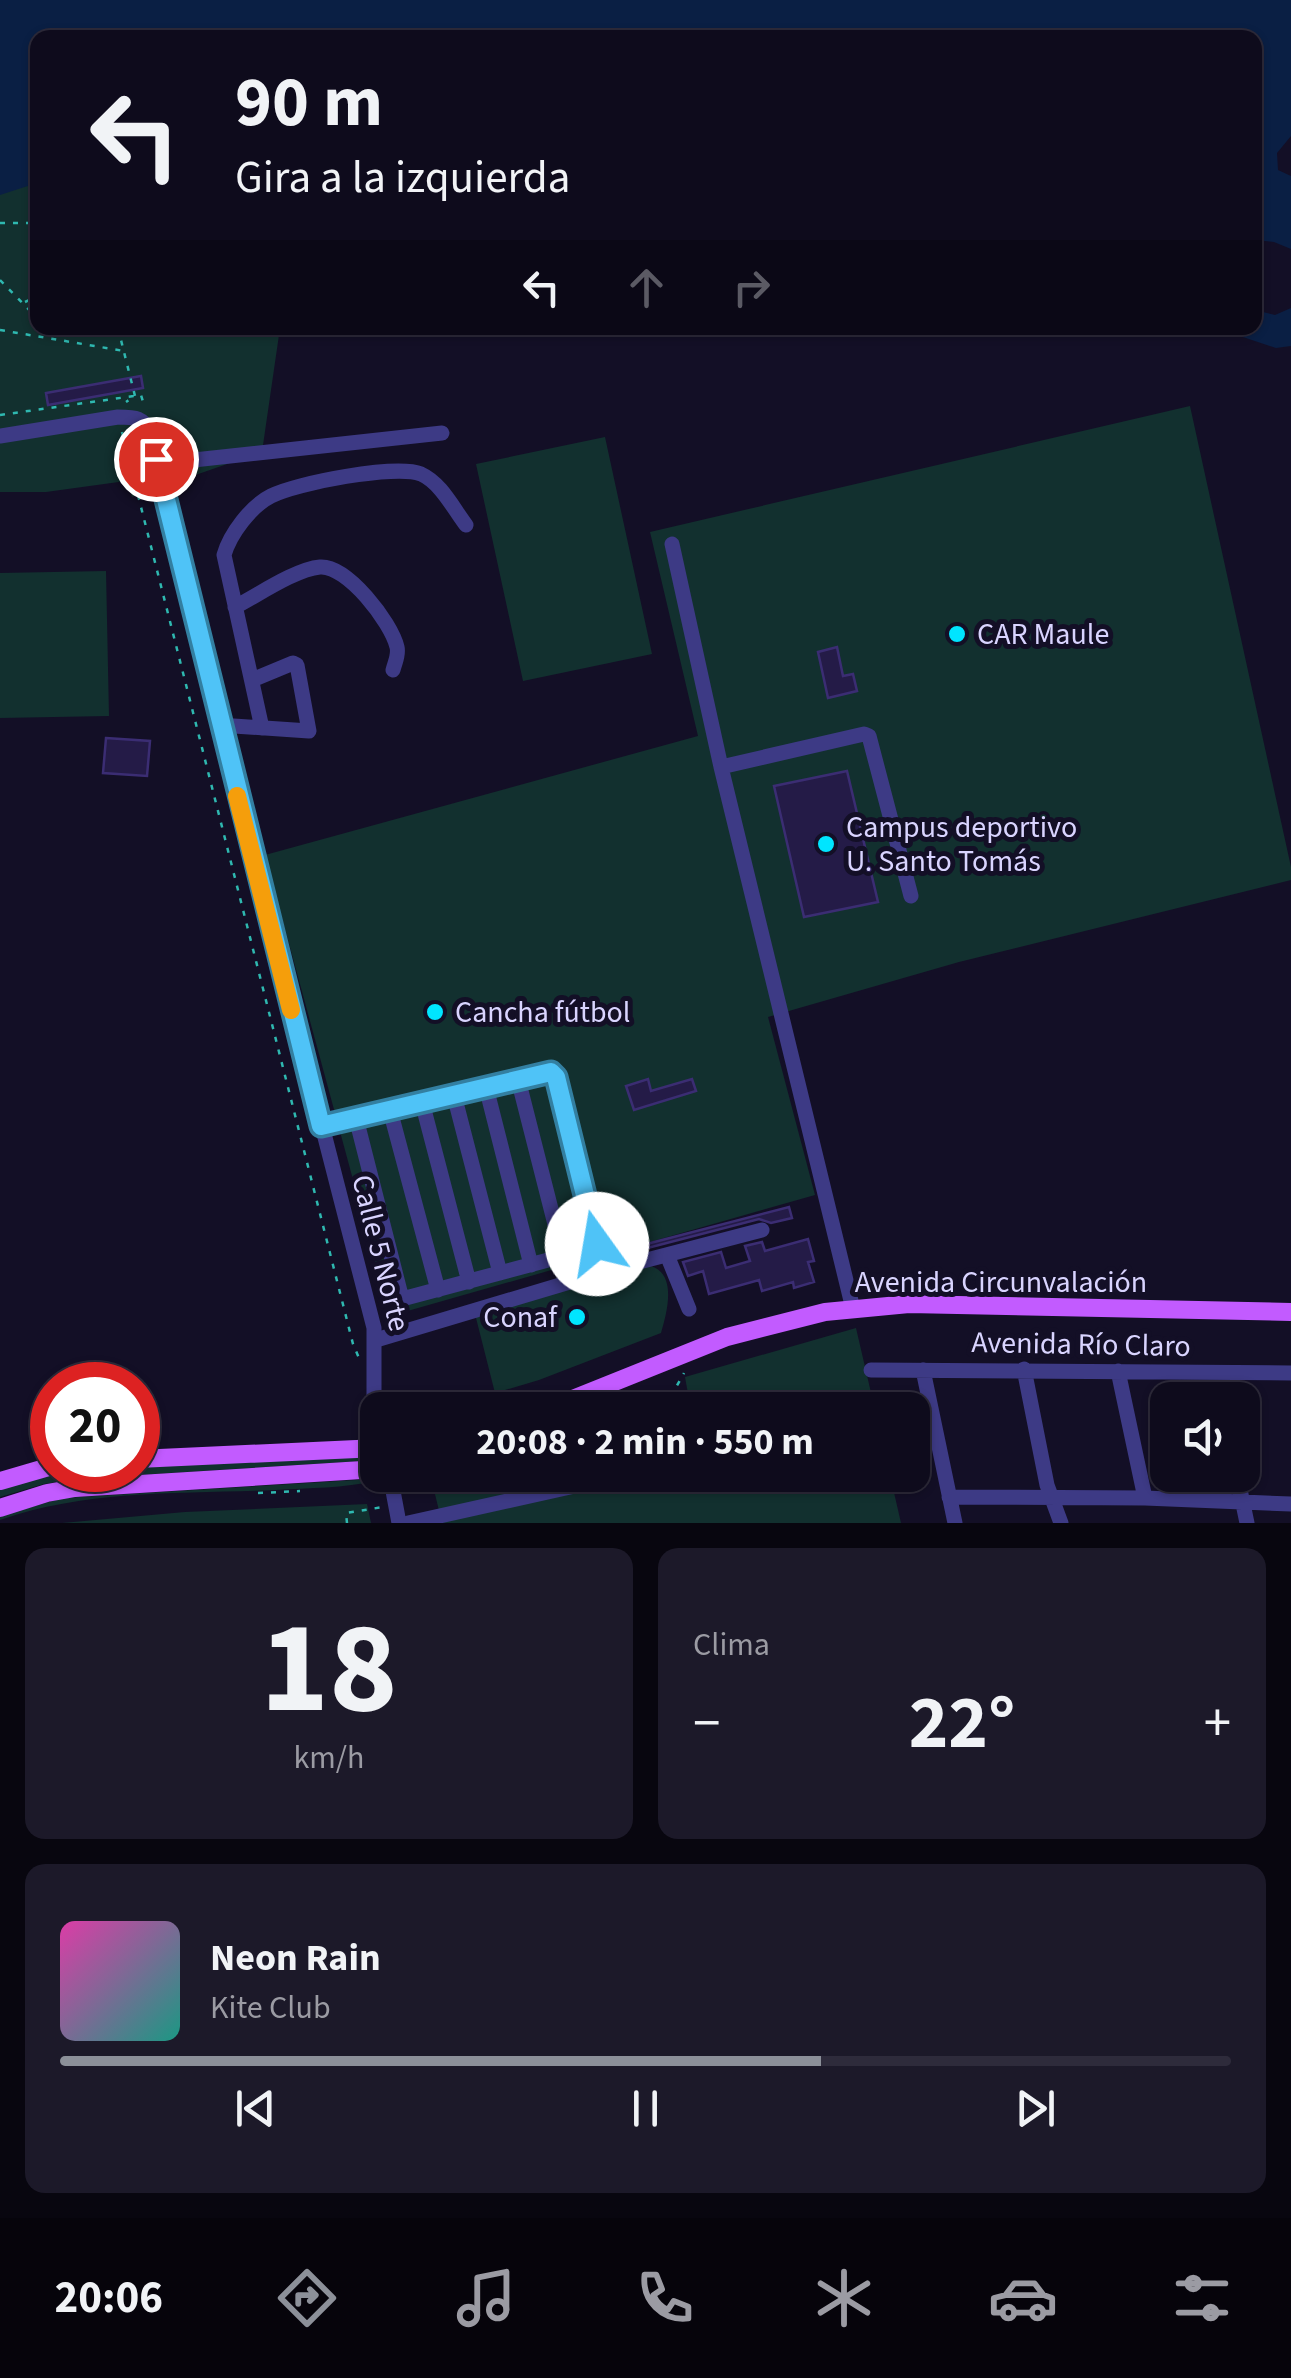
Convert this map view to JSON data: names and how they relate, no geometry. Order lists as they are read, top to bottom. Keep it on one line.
{"streets":{"main road":["Avenida Circunvalación"],"street":["Calle 5 Norte","Avenida Río Claro"]},"places":["CAR Maule","Campus deportivo U. Santo Tomás","Cancha fútbol","Conaf"],"page":{"turn":["90 m","Gira a la izquierda"],"limit":"20","trip":"20:08 · 2 min · 550 m","tile":[["18","km/h"],"Clima"],"heat":["−","22°","+"],"song":["Neon Rain","Kite Club"],"tabs":"20:06"}}
